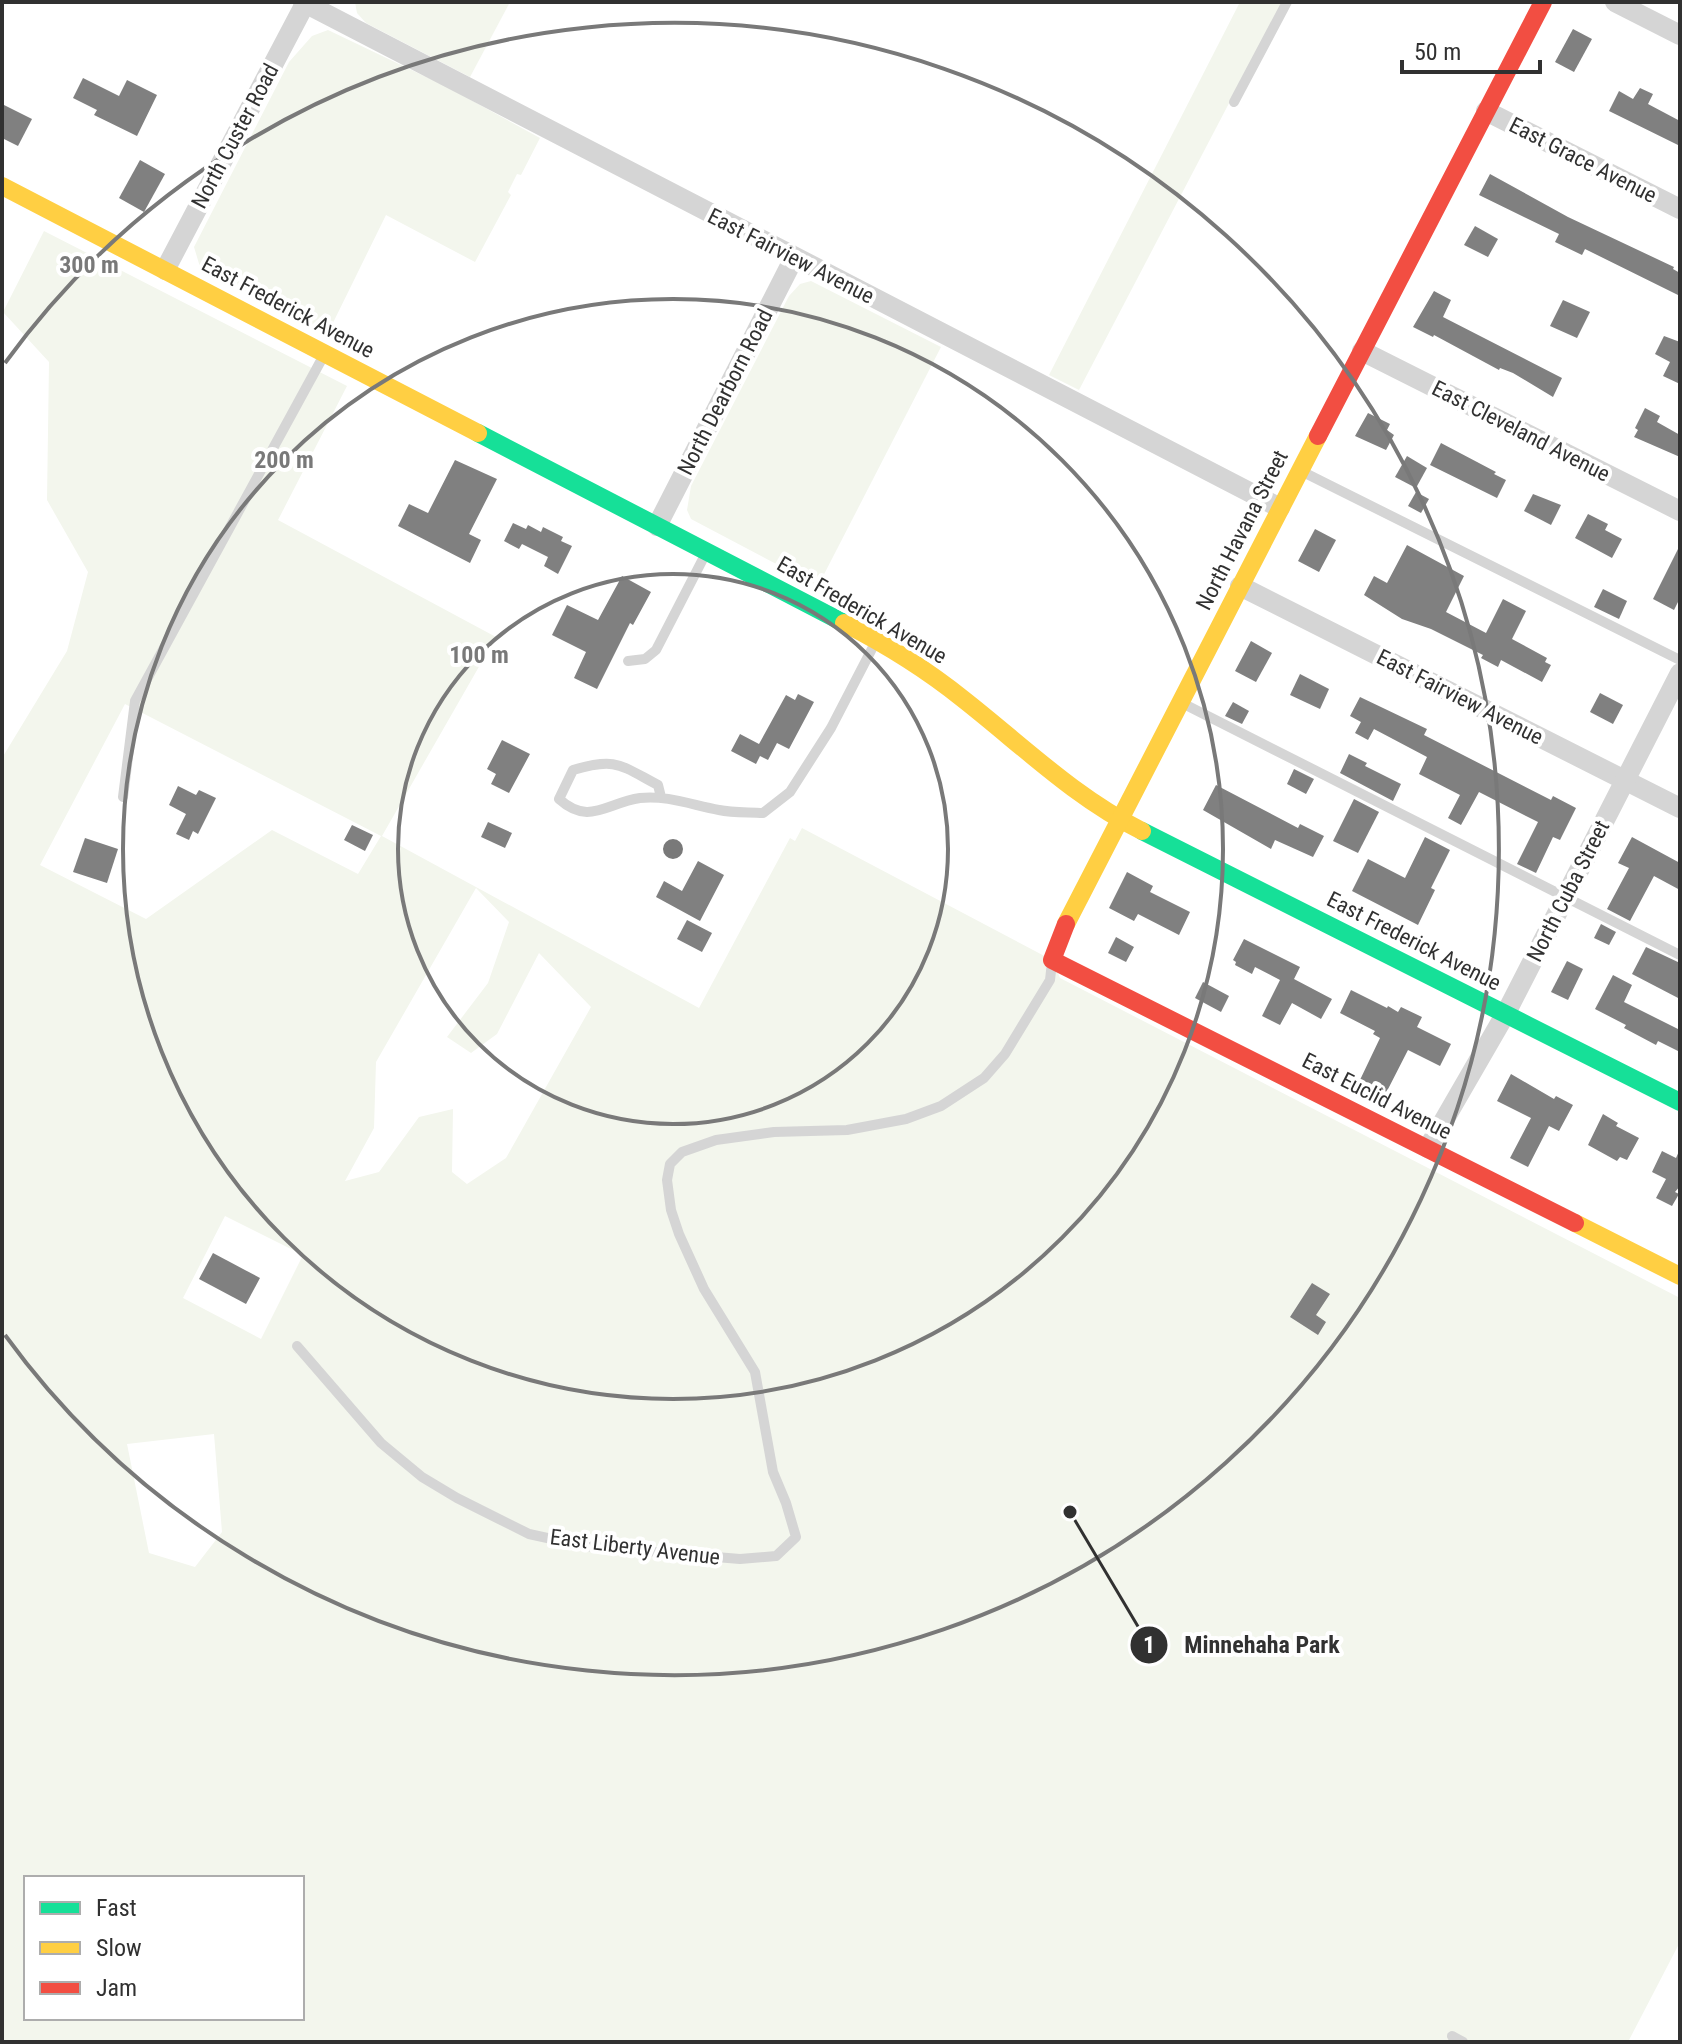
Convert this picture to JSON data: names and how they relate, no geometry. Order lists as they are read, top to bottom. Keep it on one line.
{"streets":{"main road":["East Frederick Avenue","North Havana Street","East Euclid Avenue"],"street":["North Custer Road","East Grace Avenue","East Fairview Avenue","North Dearborn Road","East Cleveland Avenue","North Cuba Street"],"lane":["East Liberty Avenue"]},"crossings":[["North Custer Road","East Fairview Avenue"],["North Custer Road","East Frederick Avenue"],["East Grace Avenue","North Havana Street"],["East Fairview Avenue","North Dearborn Road"],["East Fairview Avenue","North Havana Street"],["East Fairview Avenue","North Cuba Street"],["East Frederick Avenue","North Dearborn Road"],["East Frederick Avenue","North Havana Street"],["East Frederick Avenue","North Cuba Street"],["East Cleveland Avenue","North Havana Street"],["North Havana Street","East Euclid Avenue"],["North Havana Street","East Liberty Avenue"],["North Cuba Street","East Euclid Avenue"]],"places":["Minnehaha Park"],"legend":["Fast","Slow","Jam"],"scale_bar":"50 m","rings":["300 m","200 m","100 m"]}
